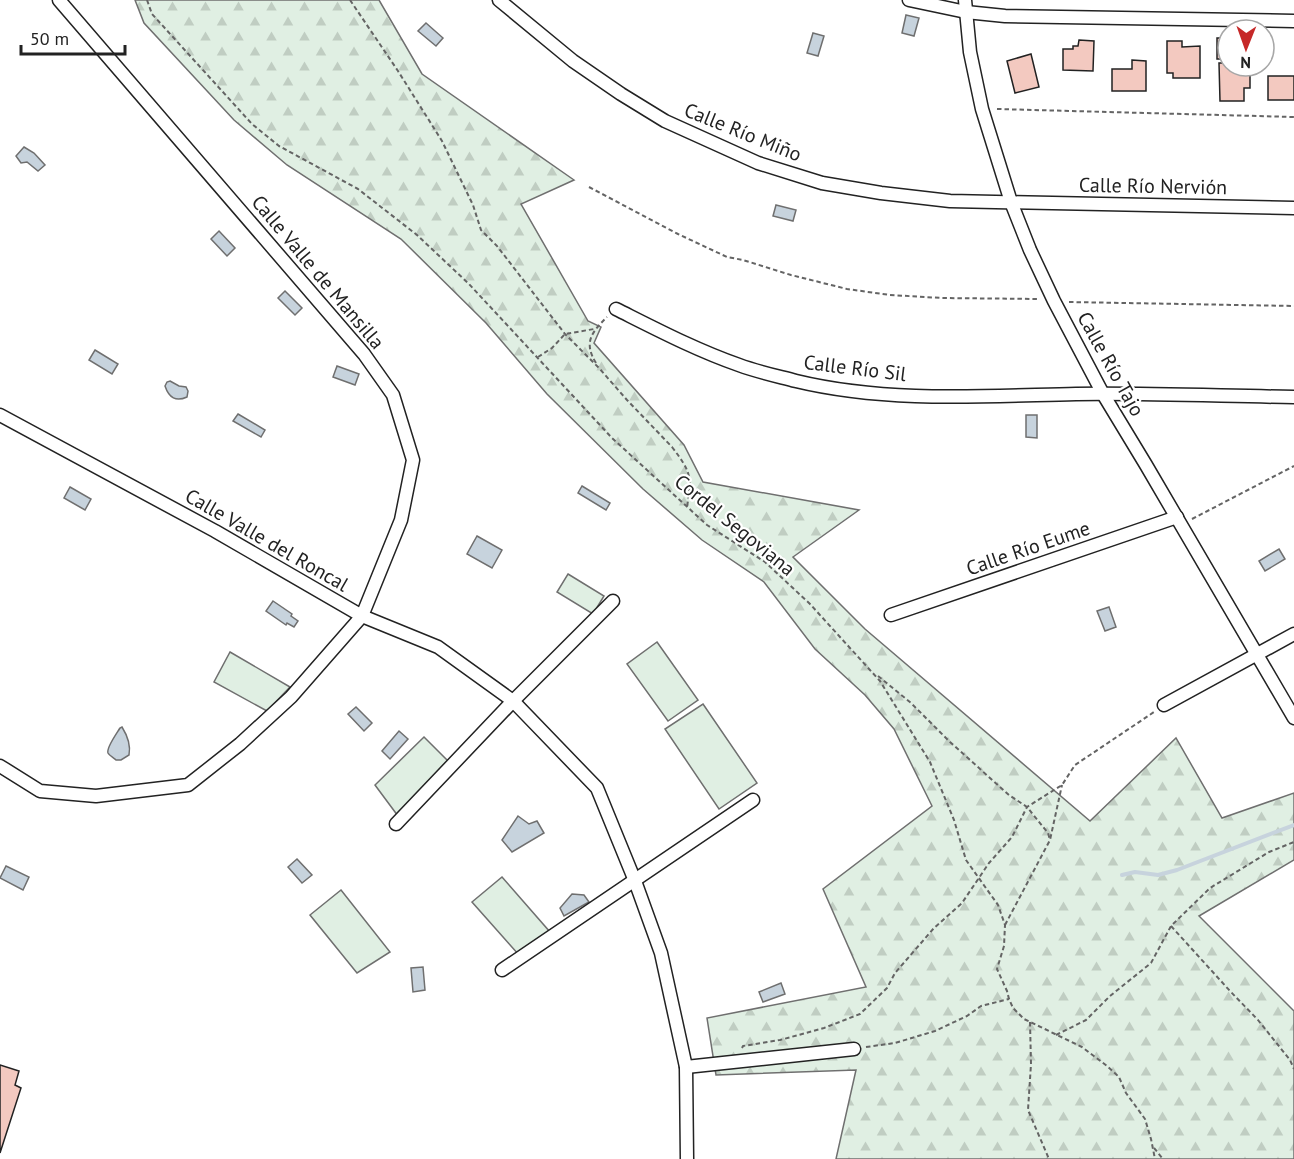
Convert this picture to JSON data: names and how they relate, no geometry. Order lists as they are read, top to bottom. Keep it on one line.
{"streets":{"street":["Calle Río Miño","Calle Río Nervión","Calle Valle de Mansilla","Calle Río Tajo","Calle Río Sil","Calle Valle del Roncal","Calle Río Eume"],"path":["Cordel Segoviana"]},"crossings":[["Calle Río Miño","Calle Río Nervión"],["Calle Río Miño","Calle Río Tajo"],["Calle Río Nervión","Calle Río Tajo"],["Calle Valle de Mansilla","Calle Valle del Roncal"],["Calle Río Tajo","Calle Río Sil"],["Calle Río Tajo","Calle Río Eume"]],"scale_bar":"50 m","north":"bottom"}
